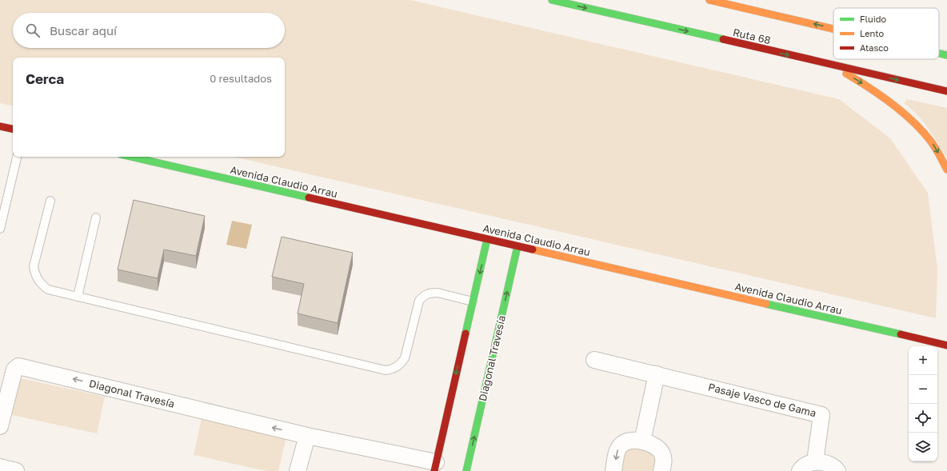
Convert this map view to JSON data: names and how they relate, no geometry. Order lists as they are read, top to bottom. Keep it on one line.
{"streets":{"main road":["Ruta 68","Avenida Claudio Arrau","Diagonal Travesía"],"street":["Pasaje Vasco de Gama"]},"crossings":[["Avenida Claudio Arrau","Diagonal Travesía"]],"legend":["Fluido","Lento","Atasco"],"page":{"search":"Buscar aquí","heading":["Cerca","0 resultados"],"map_buttons":["+","−"]}}
